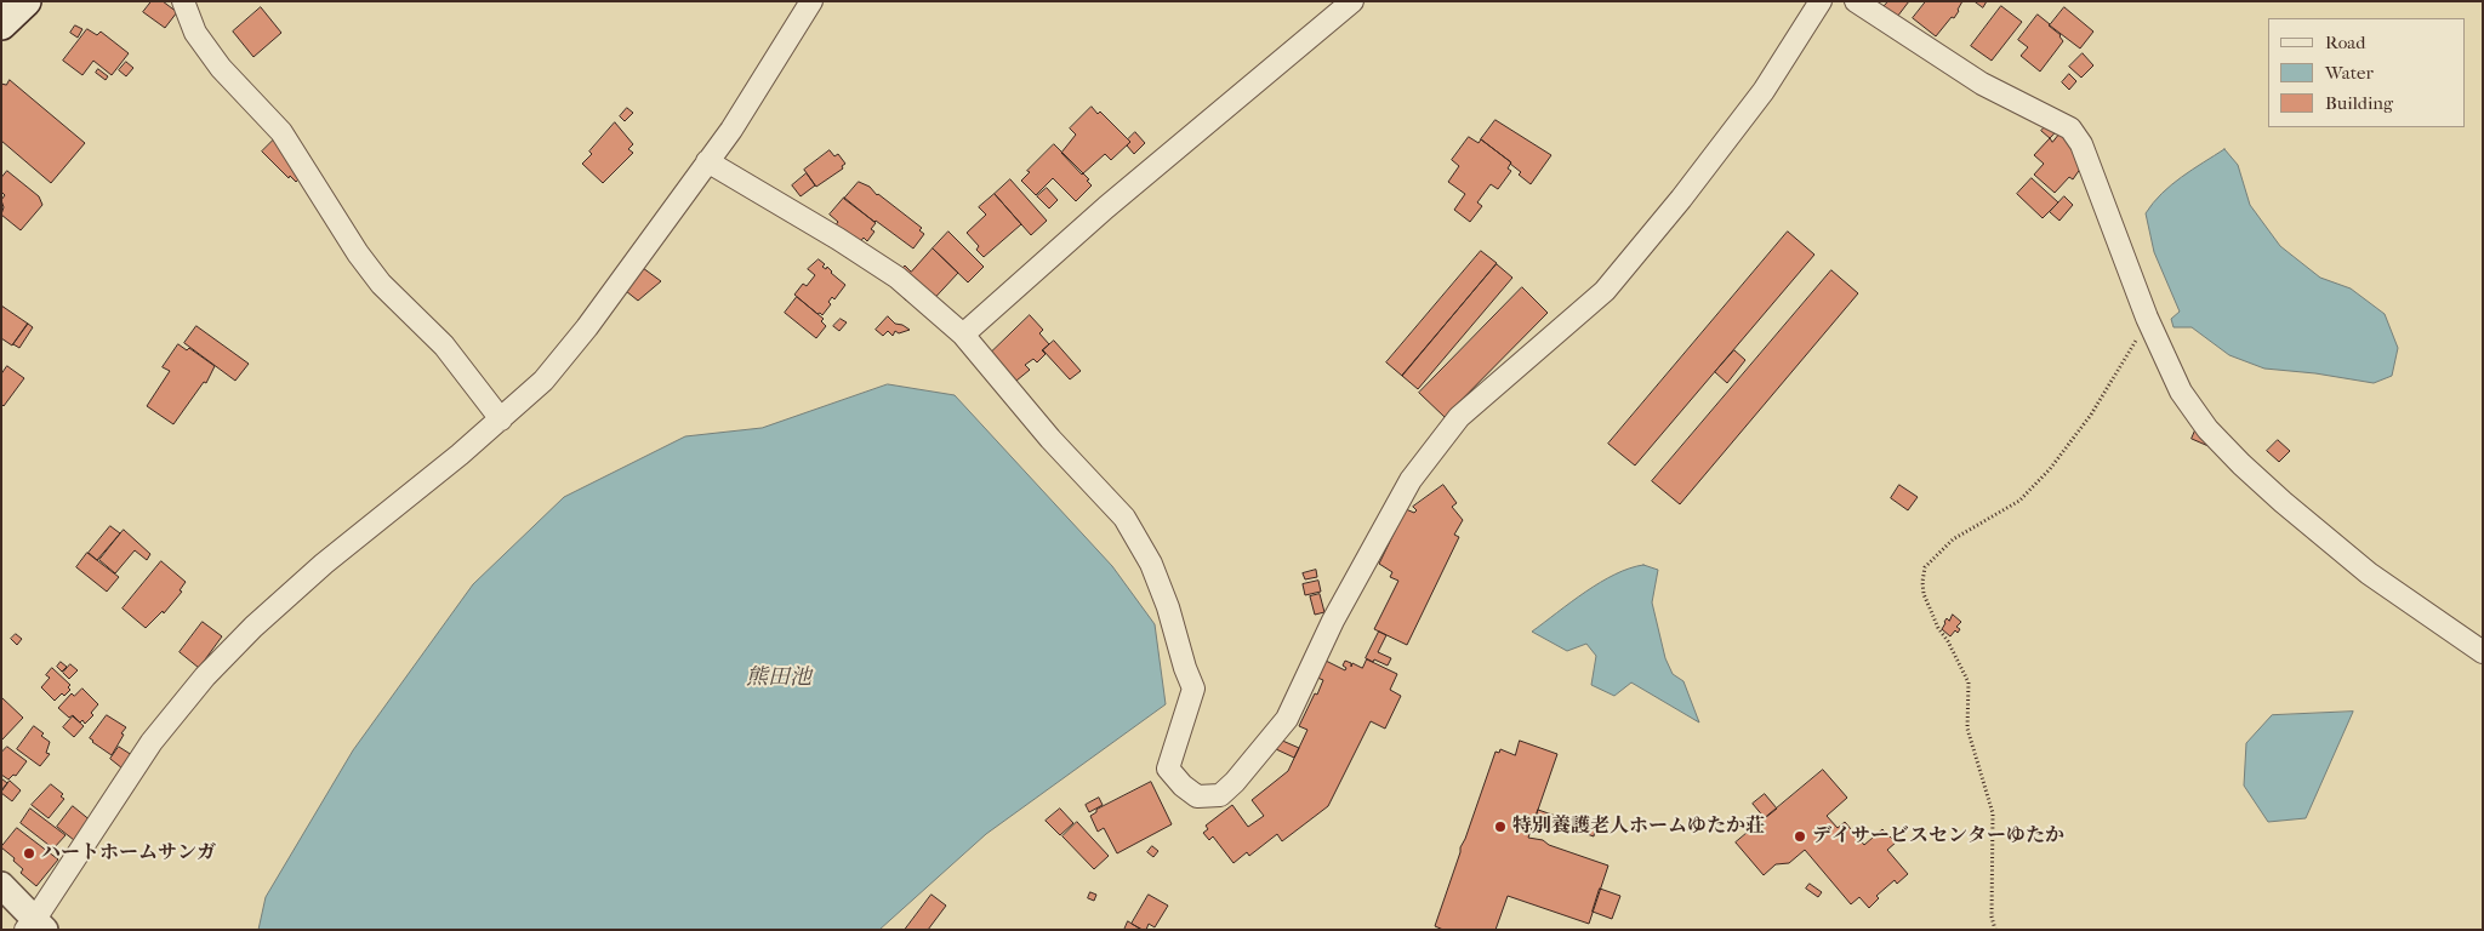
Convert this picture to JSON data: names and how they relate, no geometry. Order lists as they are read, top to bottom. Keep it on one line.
{"water":["熊田池"],"places":["特別養護老人ホームゆたか荘","デイサービスセンターゆたか","ハートホームサンガ"],"legend":["Road","Water","Building"]}
